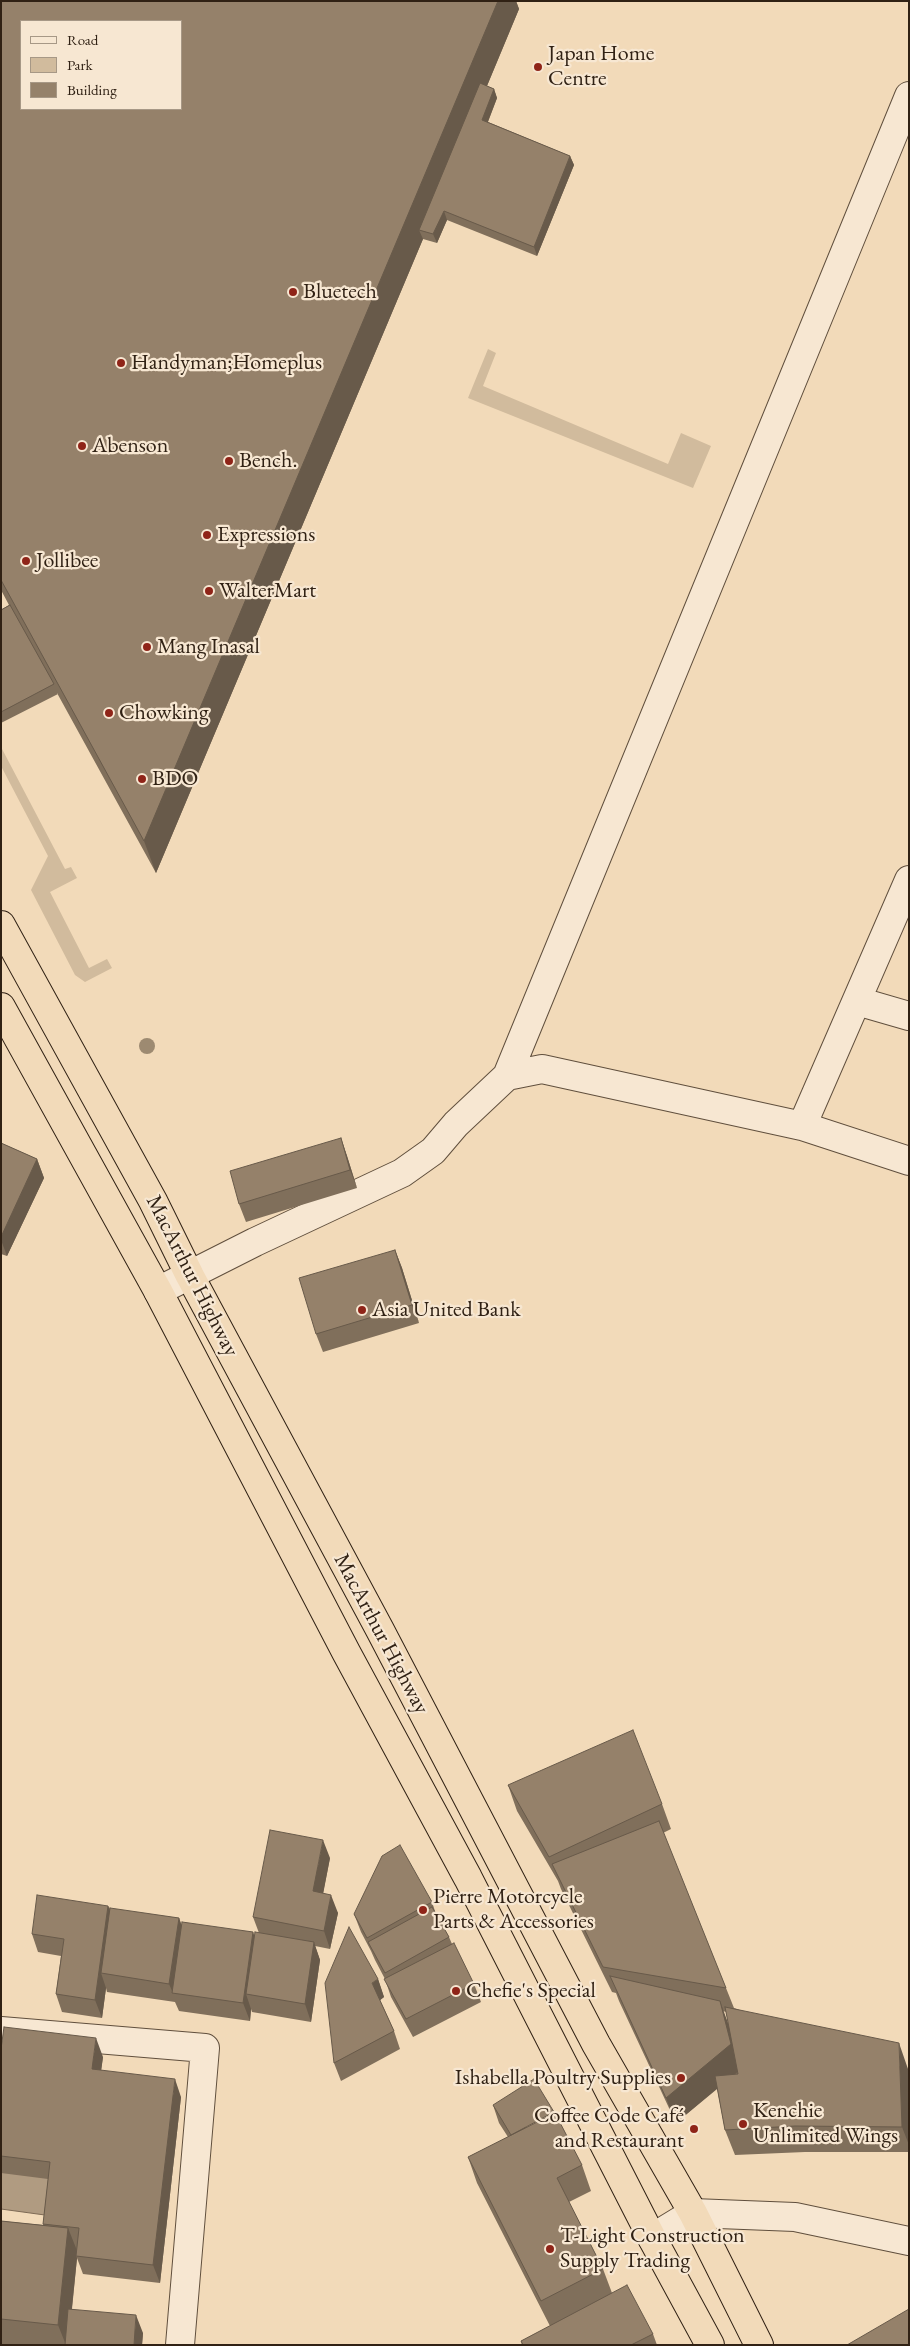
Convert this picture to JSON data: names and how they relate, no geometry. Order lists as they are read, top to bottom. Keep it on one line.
{"streets":{"highway":["MacArthur Highway"]},"places":["Japan Home Centre","Bluetech","Handyman;Homeplus","Abenson","Bench.","Expressions","Jollibee","WalterMart","Mang Inasal","Chowking","BDO","Asia United Bank","Pierre Motorcycle Parts & Accessories","Chefie's Special","Ishabella Poultry Supplies","Kenchie Unlimited Wings","Coffee Code Café and Restaurant","T-Light Construction Supply Trading"],"legend":["Road","Park","Building"]}
